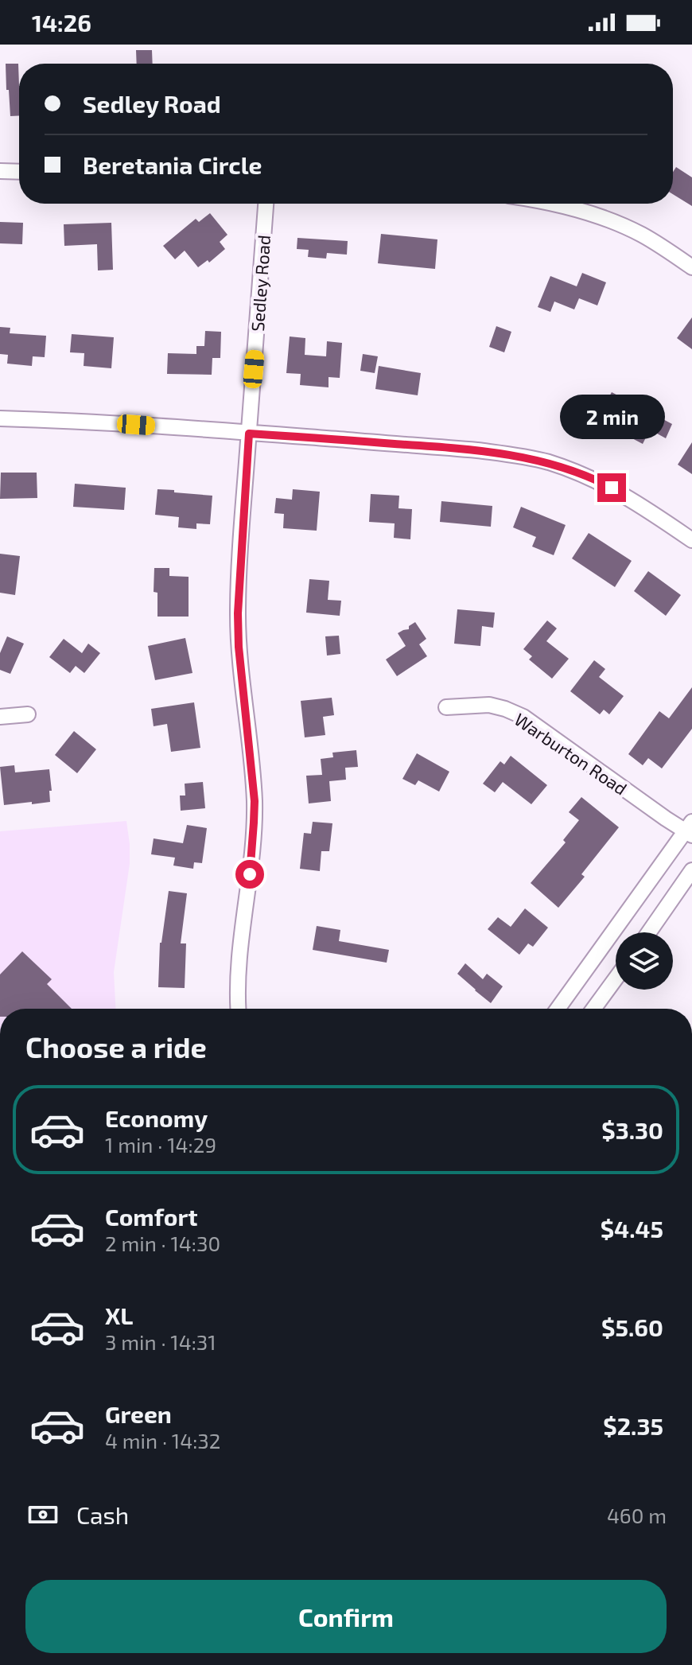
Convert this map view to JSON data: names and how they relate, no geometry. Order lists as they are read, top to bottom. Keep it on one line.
{"streets":{"street":["Sedley Road","Warburton Road"]},"page":{"status":"14:26","banner":["Sedley Road","Beretania Circle"],"bubble":"2 min","heading":"Choose a ride","list":[{"name":"Economy","note":"1 min · 14:29","value":"$3.30"},{"name":"Comfort","note":"2 min · 14:30","value":"$4.45"},{"name":"XL","note":"3 min · 14:31","value":"$5.60"},{"name":"Green","note":"4 min · 14:32","value":"$2.35"}],"pay":["Cash","460 m"],"buttons":"Confirm"}}
